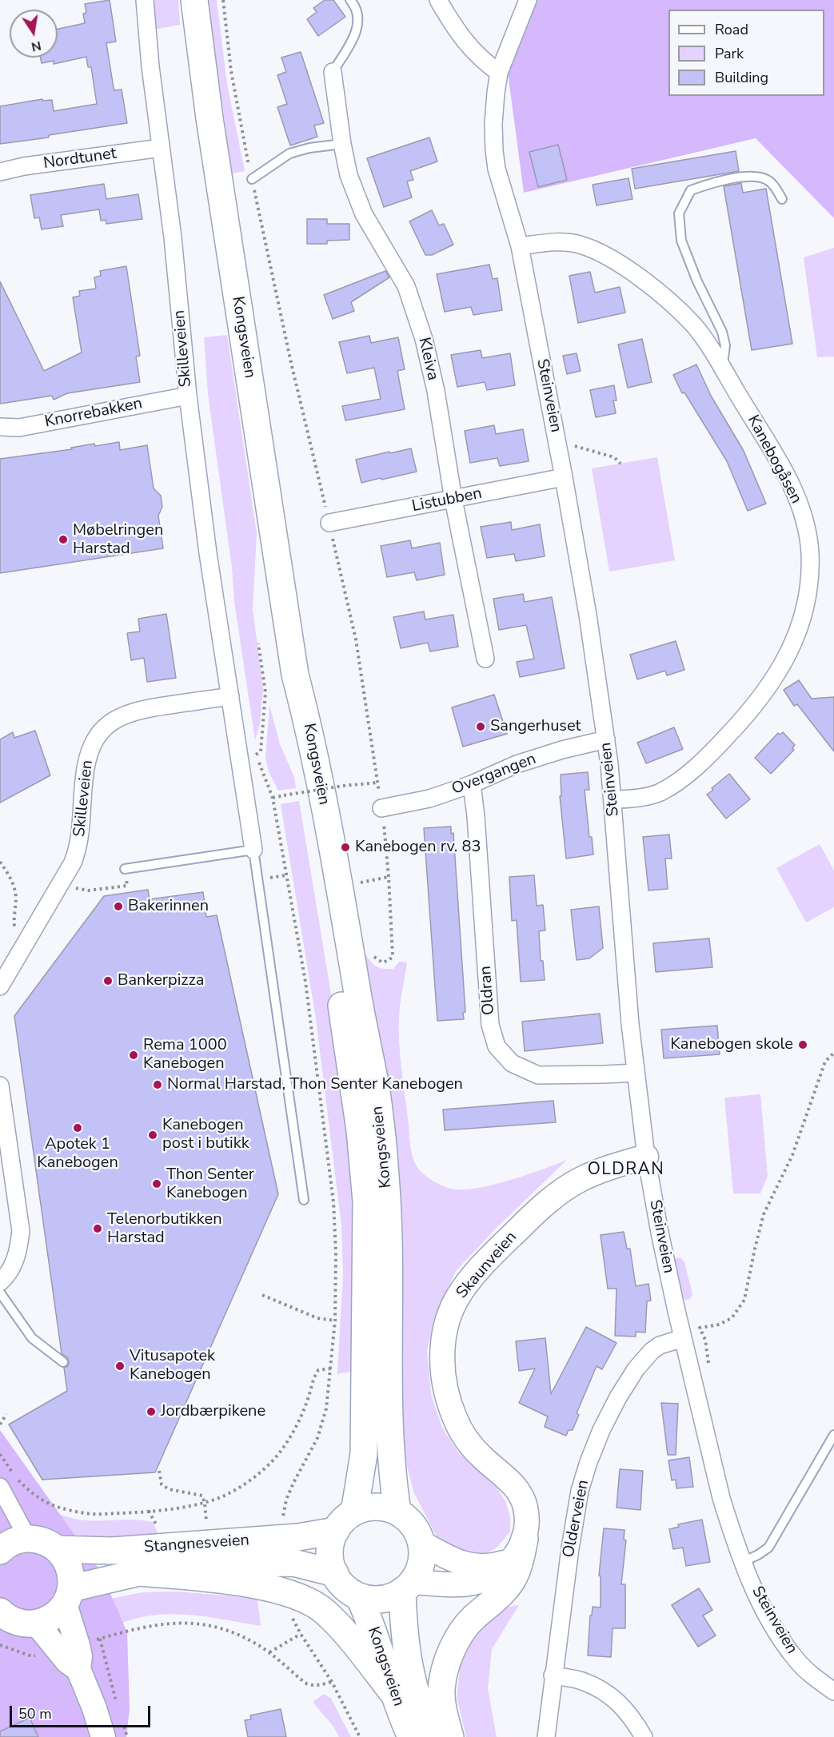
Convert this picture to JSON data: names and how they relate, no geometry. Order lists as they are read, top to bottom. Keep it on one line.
{"streets":{"main road":["Kongsveien","Stangnesveien"],"street":["Nordtunet","Skilleveien","Kleiva","Steinveien","Knorrebakken","Kanebogåsen","Listubben","Overgangen","Oldran","Skaunveien","Olderveien"]},"crossings":[["Nordtunet","Skilleveien"],["Kongsveien","Stangnesveien"],["Skilleveien","Knorrebakken"],["Kleiva","Listubben"],["Steinveien","Kanebogåsen"],["Steinveien","Listubben"],["Steinveien","Overgangen"],["Steinveien","Oldran"],["Steinveien","Skaunveien"],["Steinveien","Olderveien"],["Overgangen","Oldran"]],"districts":["OLDRAN"],"places":["Møbelringen Harstad","Sangerhuset","Kanebogen rv. 83","Bakerinnen","Bankerpizza","Kanebogen skole","Rema 1000 Kanebogen","Normal Harstad, Thon Senter Kanebogen","Apotek 1 Kanebogen","Kanebogen post i butikk","Thon Senter Kanebogen","Telenorbutikken Harstad","Vitusapotek Kanebogen","Jordbærpikene"],"legend":["Road","Park","Building"],"scale_bar":"50 m","north":"bottom"}
